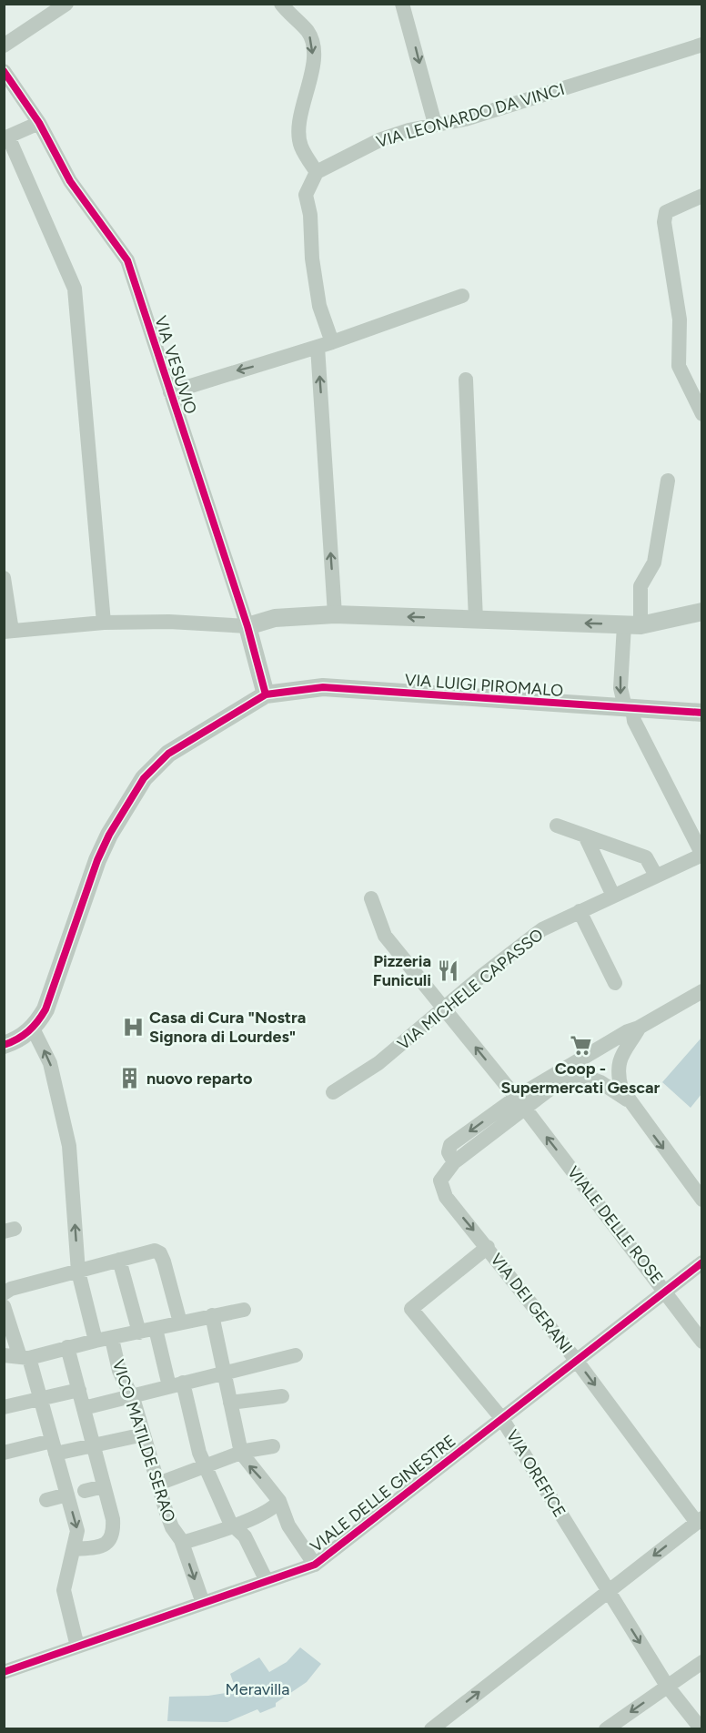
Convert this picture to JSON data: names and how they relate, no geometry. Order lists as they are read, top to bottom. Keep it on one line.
{"streets":{"street":["VIA LEONARDO DA VINCI","VIA VESUVIO","VIA LUIGI PIROMALO","VIA MICHELE CAPASSO","VIALE DELLE ROSE","VIA DEI GERANI","VICO MATILDE SERAO","VIA OREFICE","VIALE DELLE GINESTRE"]},"crossings":[["VIA VESUVIO","VIA LUIGI PIROMALO"],["VIA MICHELE CAPASSO","VIALE DELLE ROSE"],["VIALE DELLE ROSE","VIA DEI GERANI"],["VIALE DELLE ROSE","VIALE DELLE GINESTRE"],["VIA DEI GERANI","VIA OREFICE"],["VIA DEI GERANI","VIALE DELLE GINESTRE"],["VICO MATILDE SERAO","VIALE DELLE GINESTRE"],["VIA OREFICE","VIALE DELLE GINESTRE"]],"parks":["Meravilla"],"places":{"restaurant":["Pizzeria Funiculi"],"hospital":["Casa di Cura \"Nostra Signora di Lourdes\""],"supermarket":["Coop - Supermercati Gescar"],"building":["nuovo reparto"]}}
